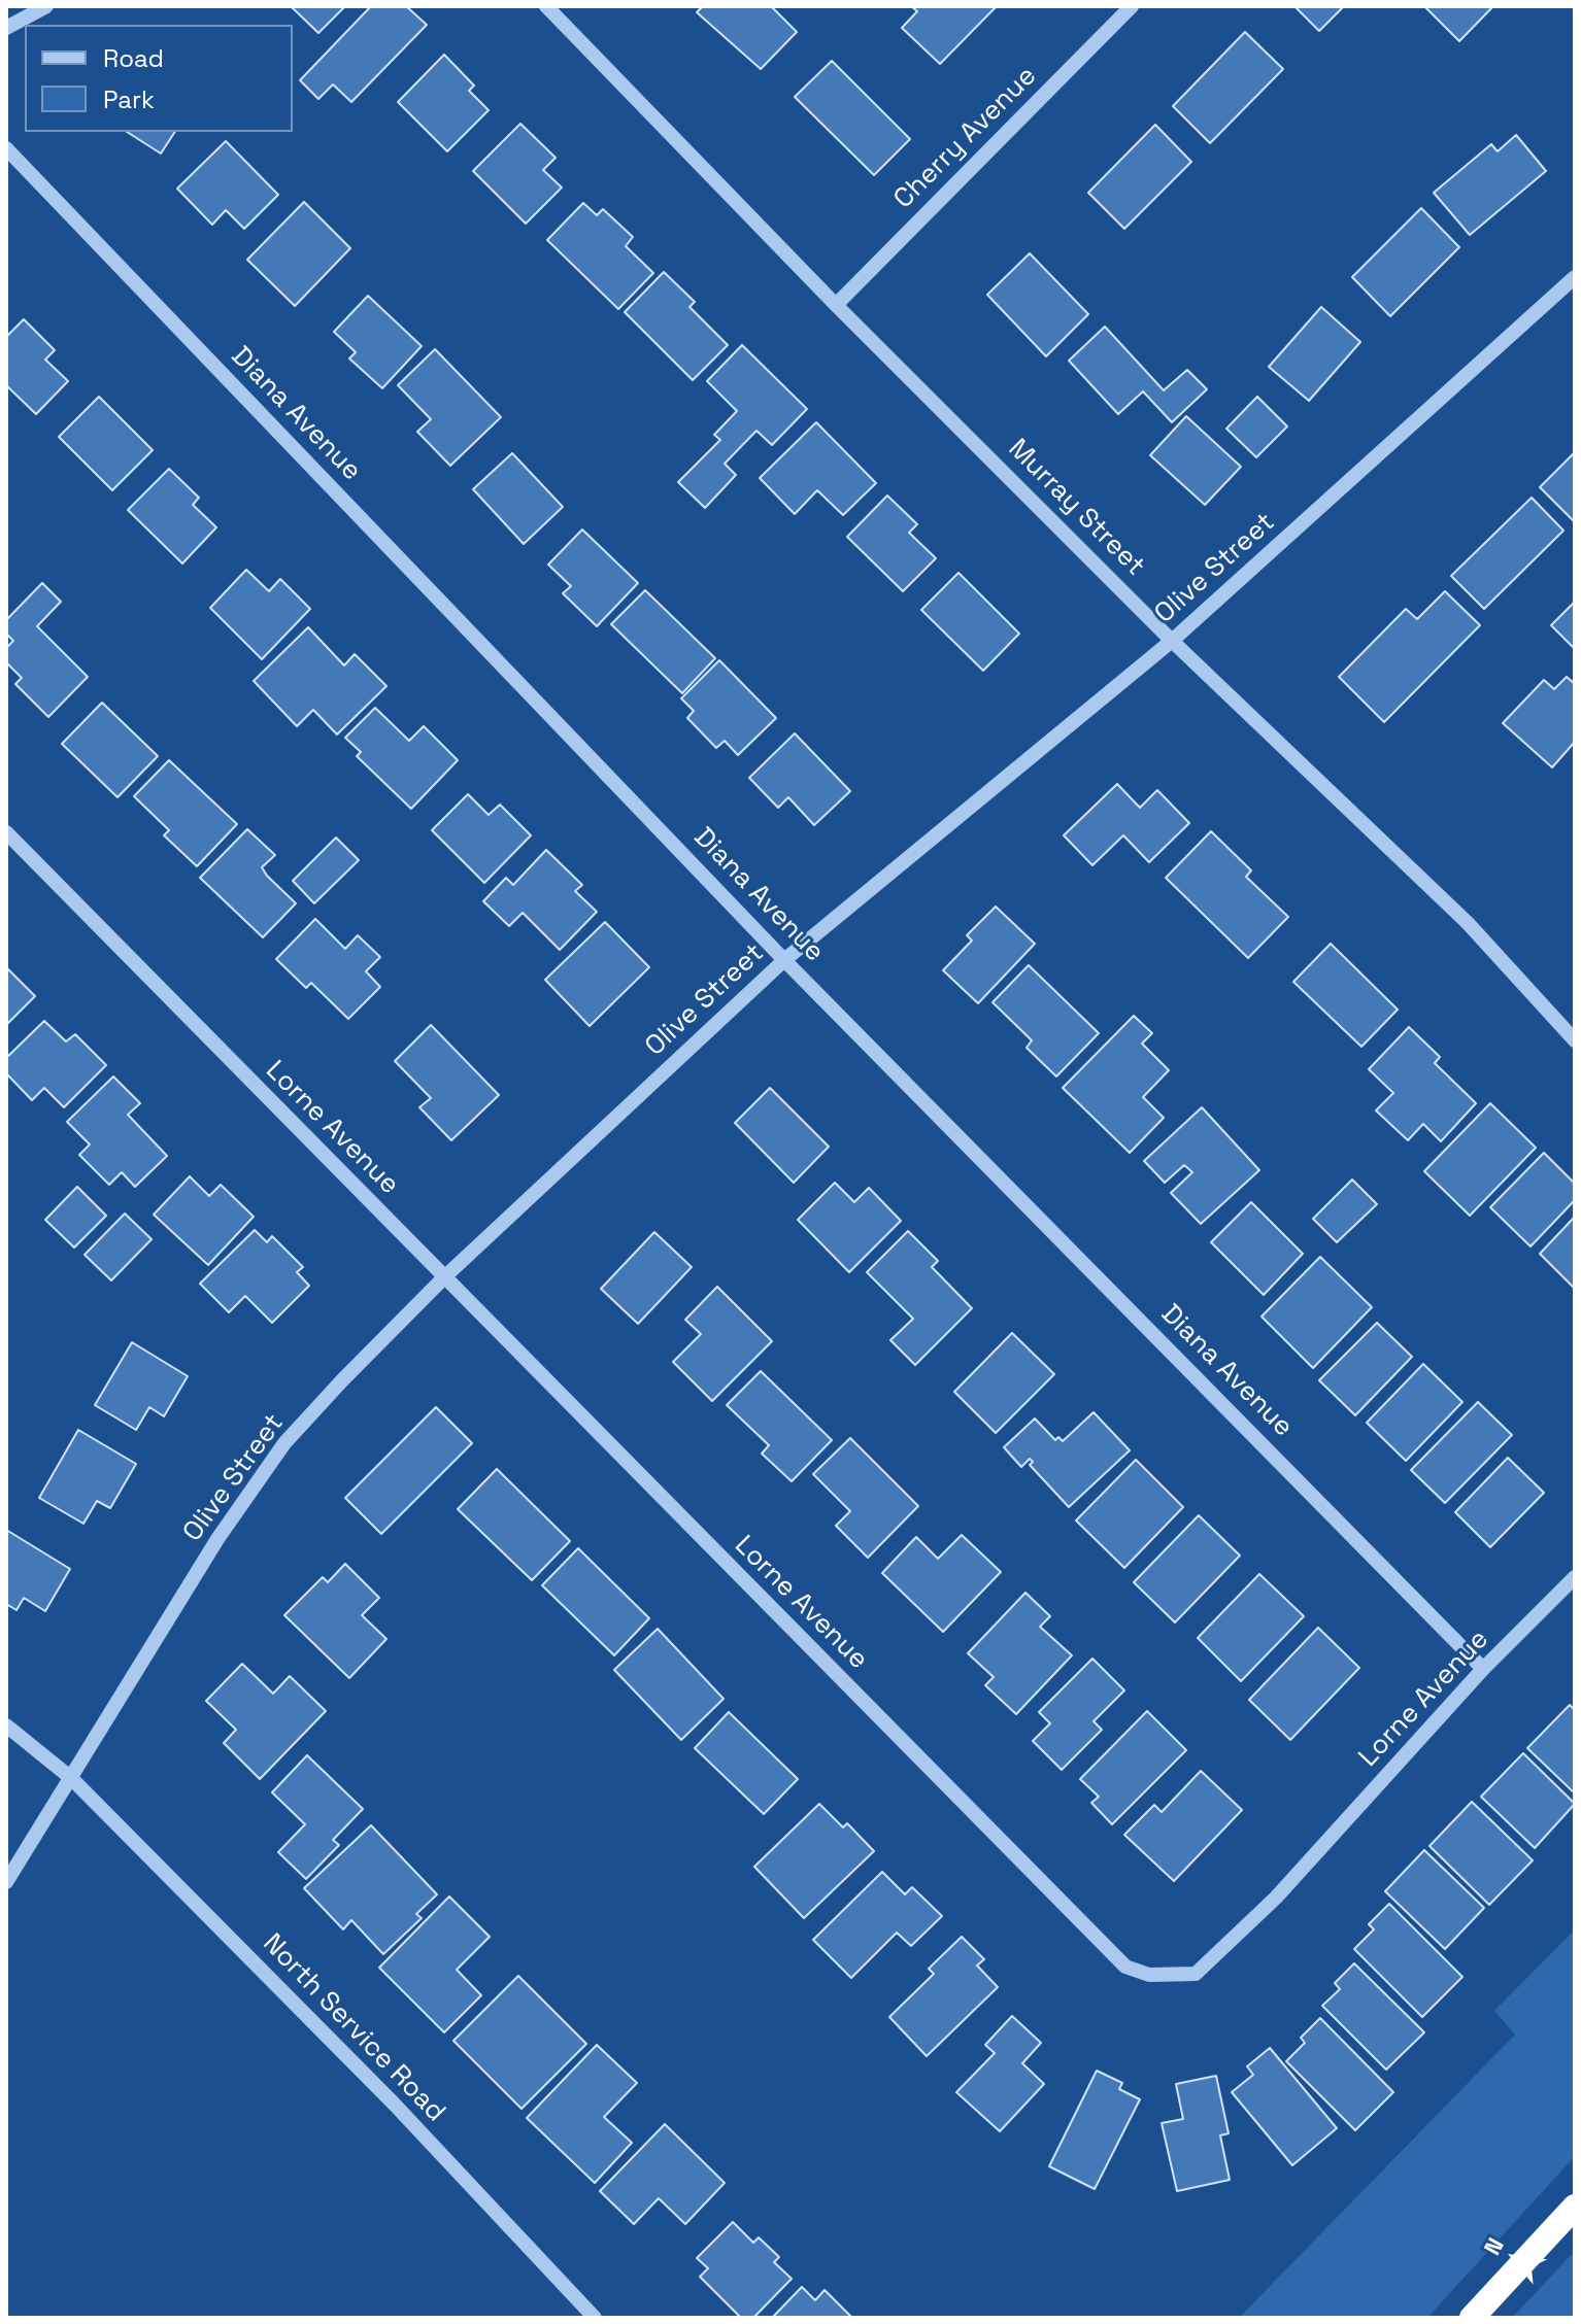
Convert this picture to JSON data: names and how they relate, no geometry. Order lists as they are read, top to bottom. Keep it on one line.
{"streets":{"street":["Cherry Avenue","Diana Avenue","Murray Street","Olive Street","Lorne Avenue","North Service Road"]},"crossings":[["Cherry Avenue","Murray Street"],["Diana Avenue","Olive Street"],["Diana Avenue","Lorne Avenue"],["Murray Street","Olive Street"],["Olive Street","Lorne Avenue"],["Olive Street","North Service Road"]],"legend":["Road","Park"],"north":"top left"}
